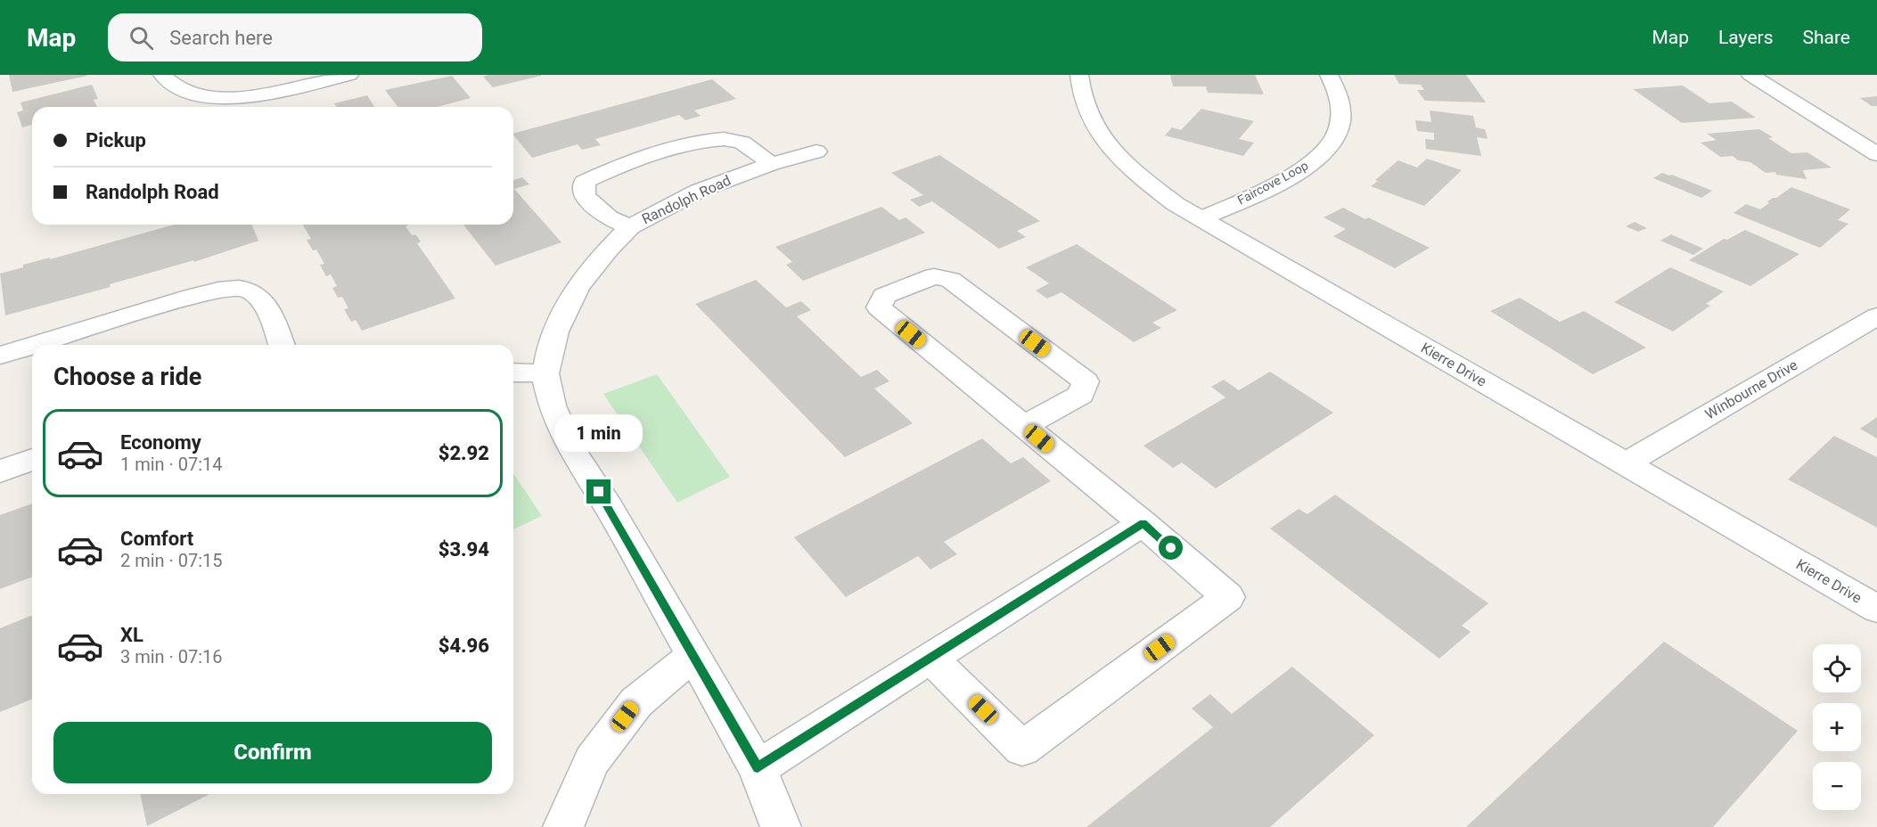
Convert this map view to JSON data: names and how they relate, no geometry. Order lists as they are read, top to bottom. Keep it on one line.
{"streets":{"street":["Faircove Loop","Randolph Road","Kierre Drive","Winbourne Drive"]},"crossings":[["Faircove Loop","Kierre Drive"],["Kierre Drive","Winbourne Drive"]],"page":{"header":"Map","search":"Search here","nav":["Map","Layers","Share"],"banner":["Pickup","Randolph Road"],"heading":"Choose a ride","list":[{"name":"Economy","note":"1 min · 07:14","value":"$2.92"},{"name":"Comfort","note":"2 min · 07:15","value":"$3.94"},{"name":"XL","note":"3 min · 07:16","value":"$4.96"}],"bubble":"1 min","map_buttons":["+","−"],"buttons":"Confirm"}}
